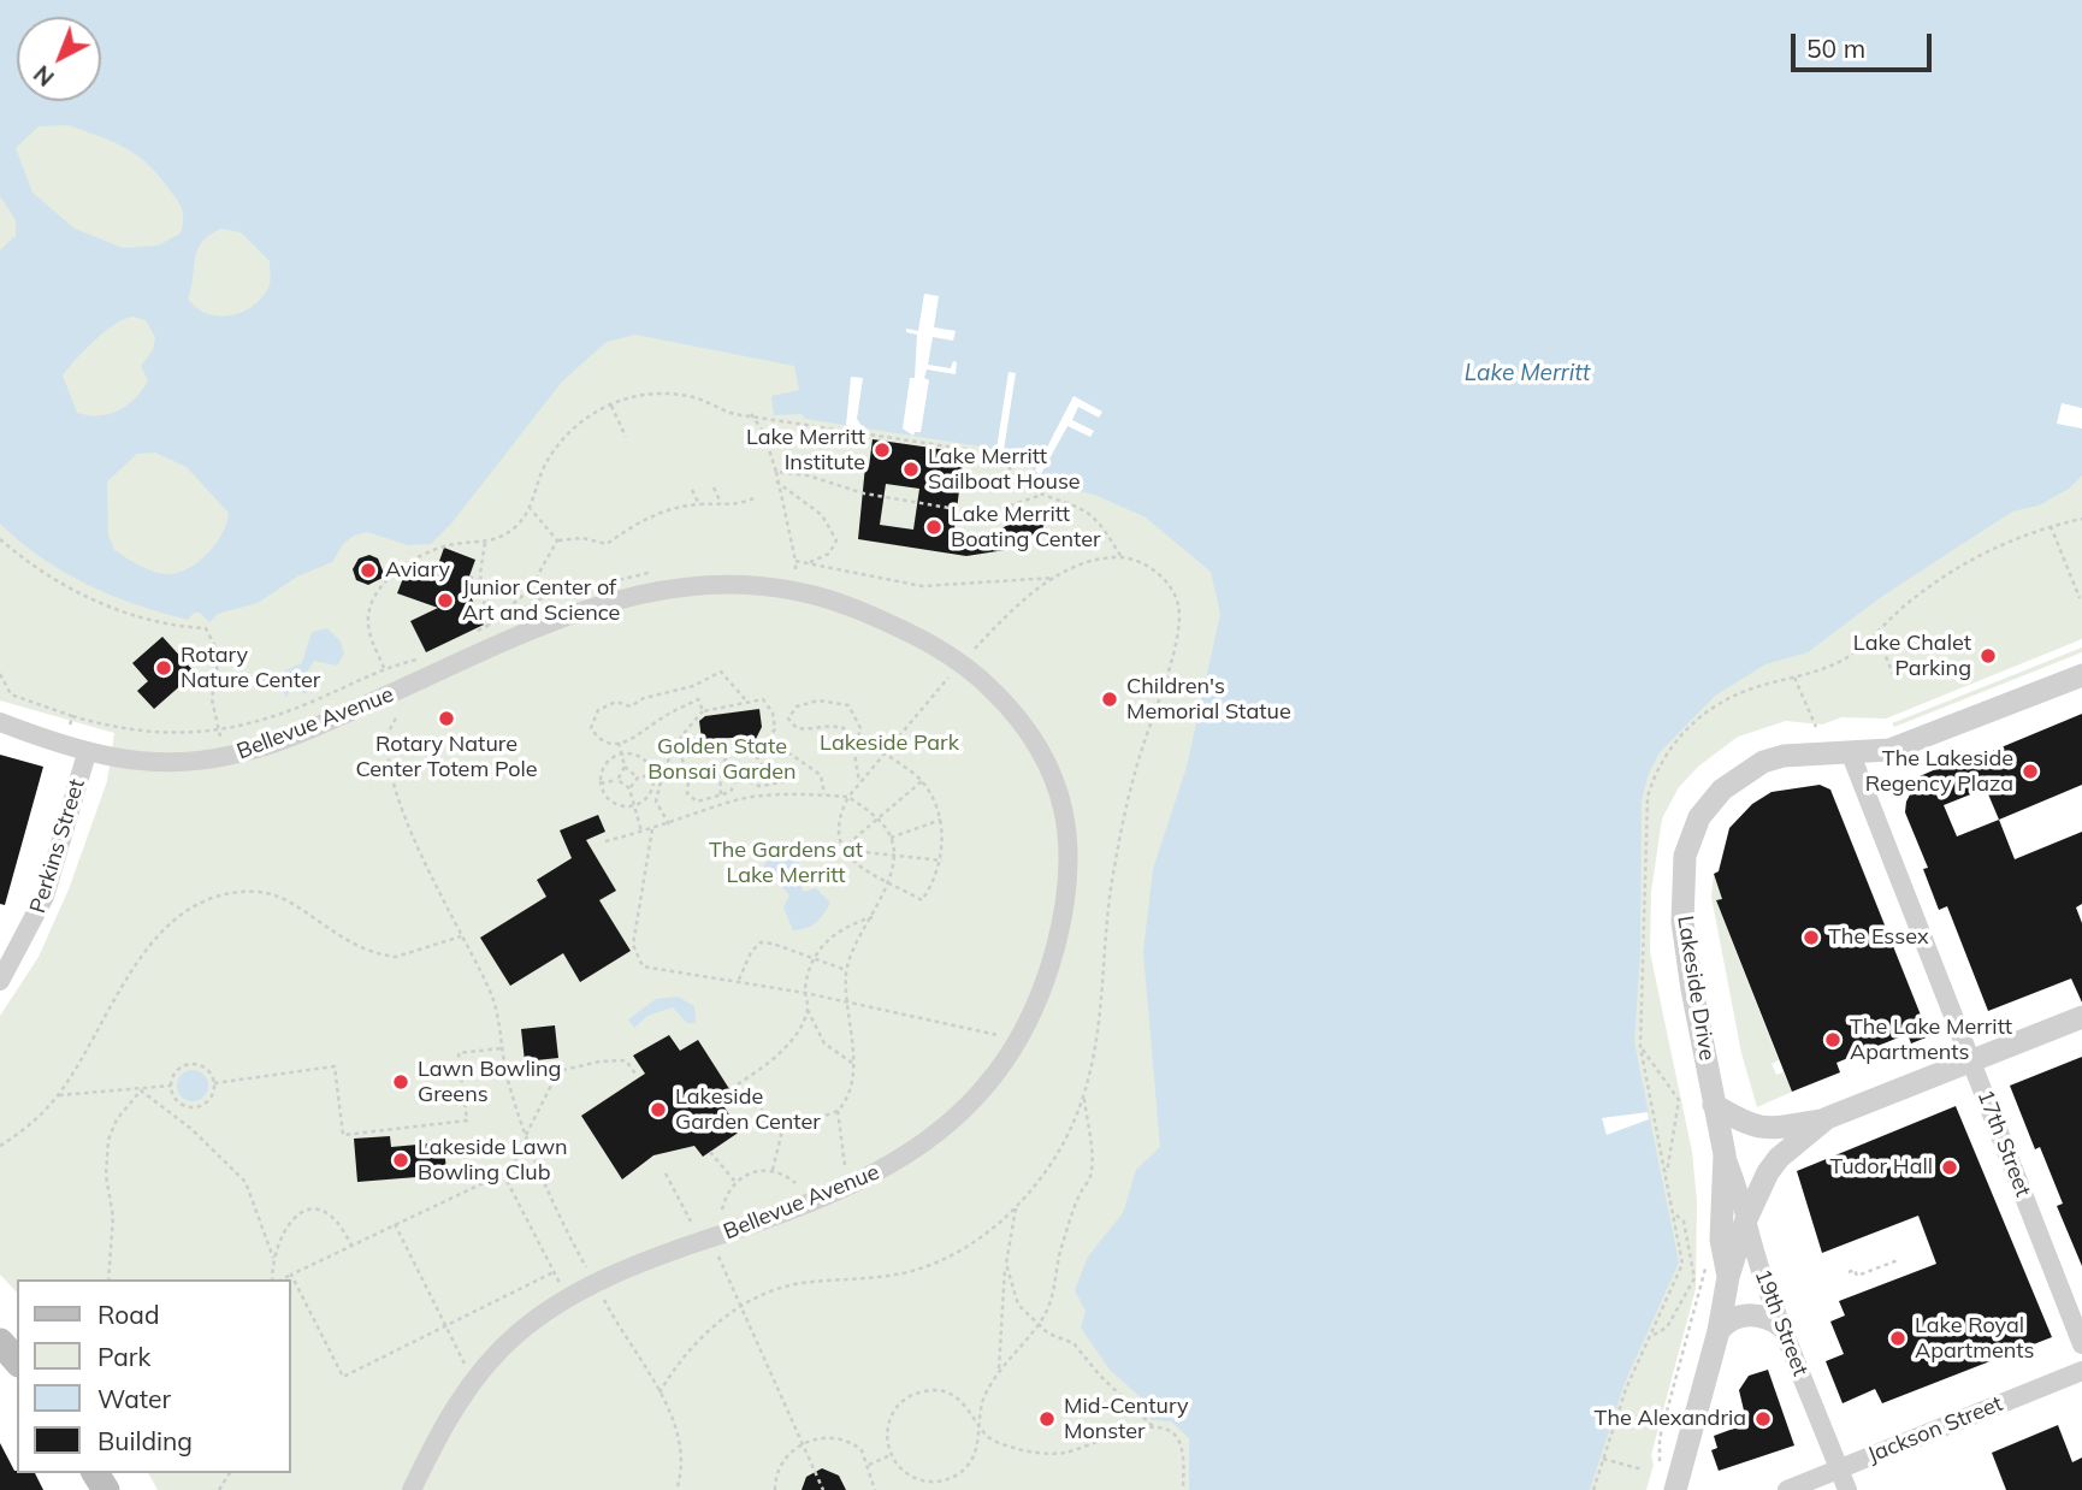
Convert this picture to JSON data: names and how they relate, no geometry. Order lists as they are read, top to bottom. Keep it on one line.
{"streets":{"street":["Bellevue Avenue","Perkins Street","Lakeside Drive","17th Street","19th Street","Jackson Street"]},"crossings":[["Bellevue Avenue","Perkins Street"],["Lakeside Drive","17th Street"],["Lakeside Drive","19th Street"],["19th Street","Jackson Street"]],"water":["Lake Merritt"],"parks":["Lakeside Park","Golden State Bonsai Garden","The Gardens at Lake Merritt"],"places":["Lake Merritt Institute","Lake Merritt Sailboat House","Lake Merritt Boating Center","Aviary","Junior Center of Art and Science","Lake Chalet Parking","Rotary Nature Center","Children's Memorial Statue","Rotary Nature Center Totem Pole","The Lakeside Regency Plaza","The Essex","The Lake Merritt Apartments","Lawn Bowling Greens","Lakeside Garden Center","Lakeside Lawn Bowling Club","Tudor Hall","Lake Royal Apartments","Mid-Century Monster","The Alexandria"],"legend":["Road","Park","Water","Building"],"scale_bar":"50 m","north":"bottom left"}
